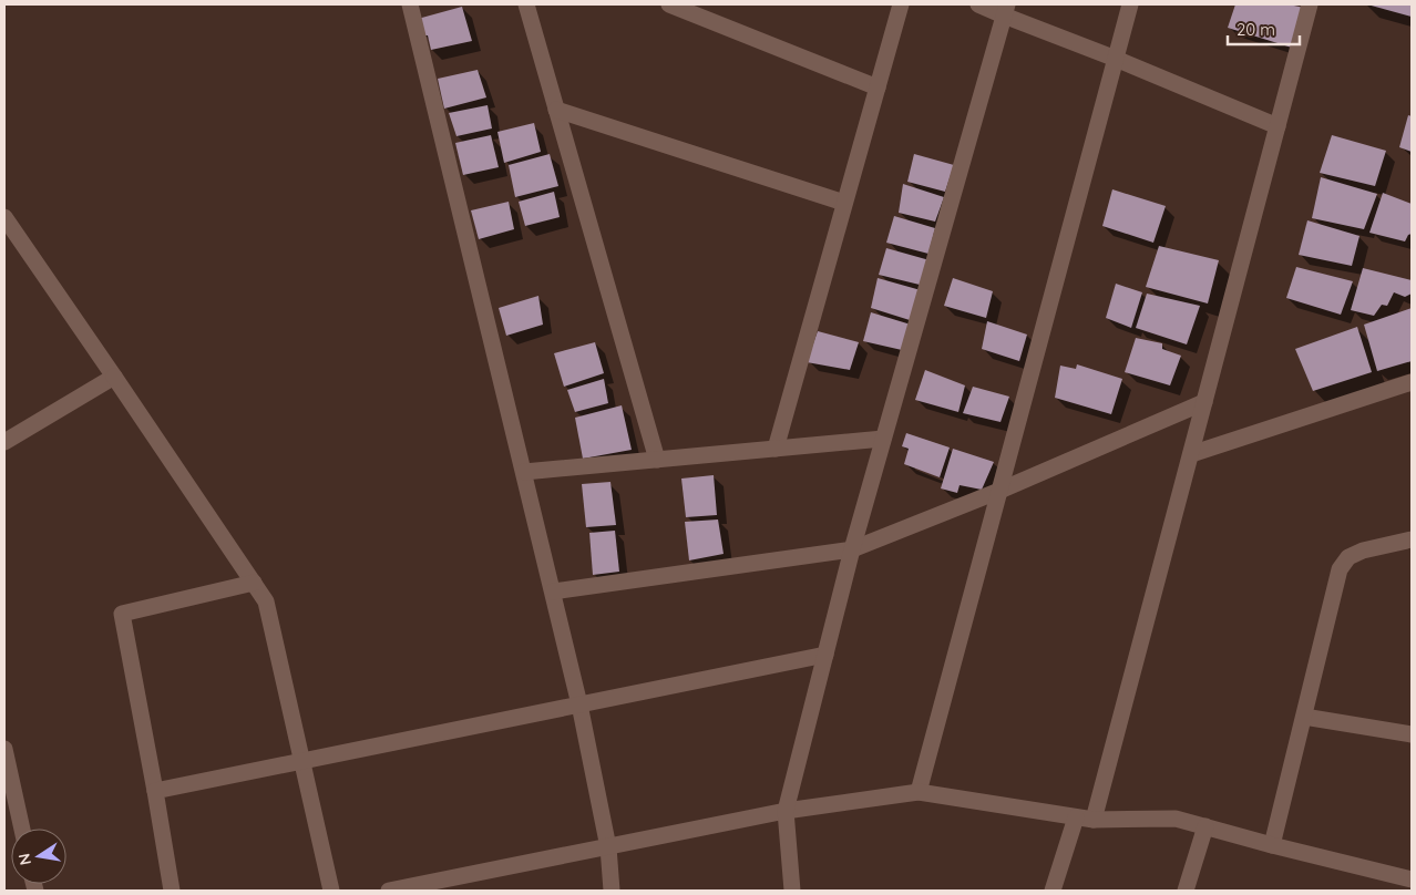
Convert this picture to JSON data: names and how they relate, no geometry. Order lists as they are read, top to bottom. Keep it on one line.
{"scale_bar":"20 m","north":"left"}
